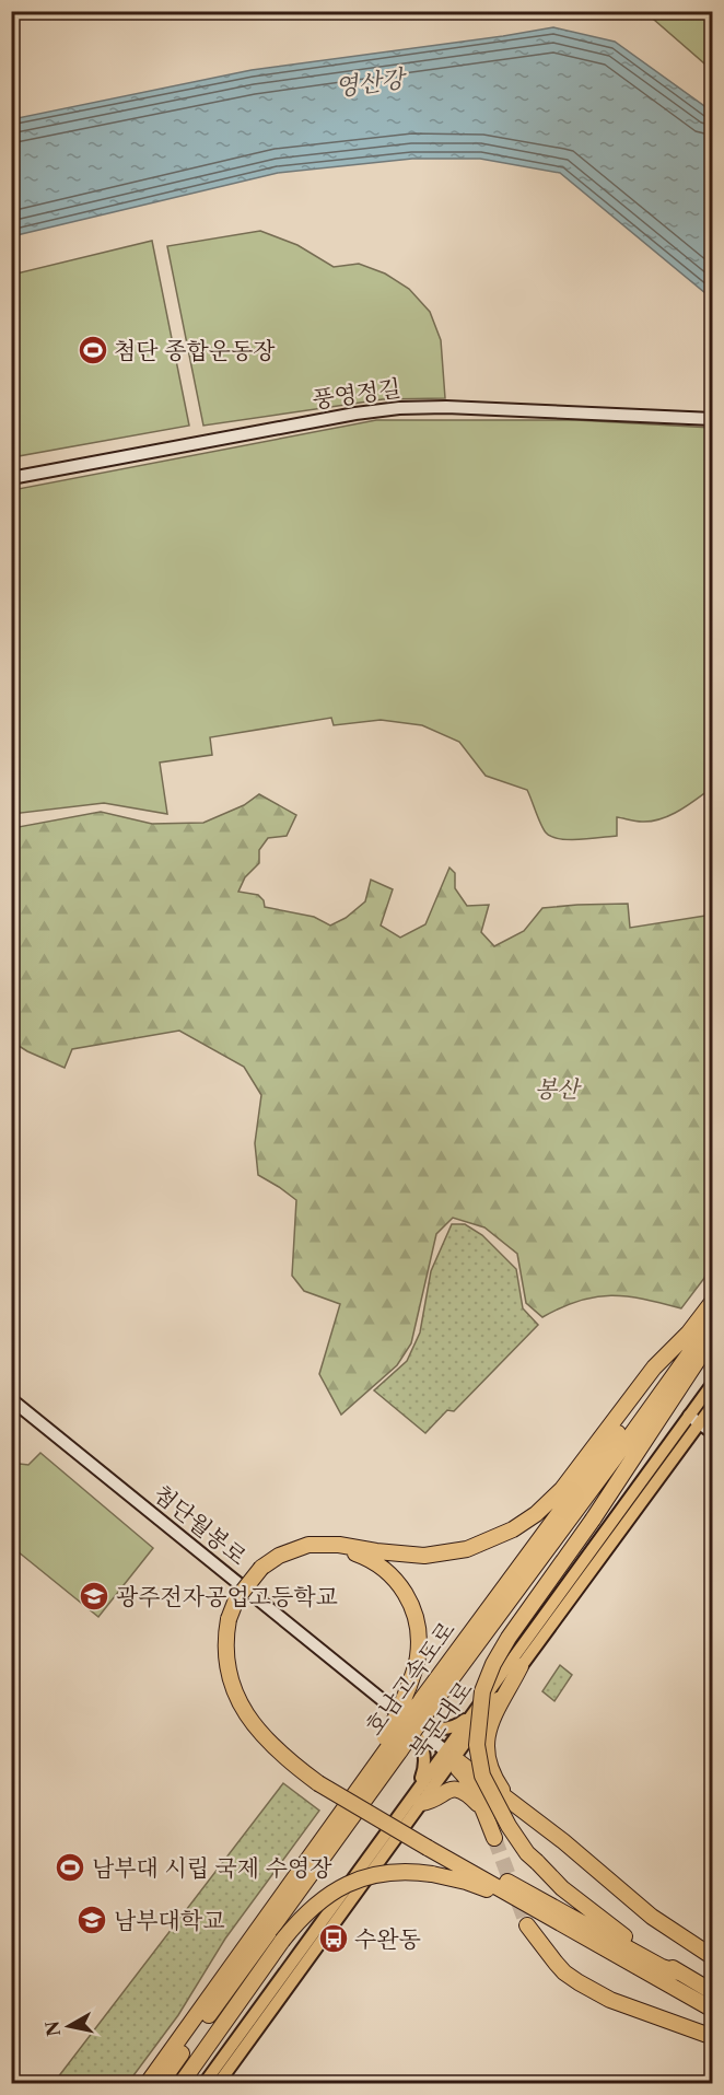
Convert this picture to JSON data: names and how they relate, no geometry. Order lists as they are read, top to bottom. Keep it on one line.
{"streets":{"highway":["호남고속도로"],"main road":["북문대로"],"street":["풍영정길","첨단월봉로"]},"crossings":[["첨단월봉로","북문대로"]],"water":["영산강"],"parks":["봉산"],"places":{"sports":["첨단 종합운동장","남부대 시립 국제 수영장"],"school or university":["광주전자공업고등학교","남부대학교"],"bus stop":["수완동"]},"north":"left"}
